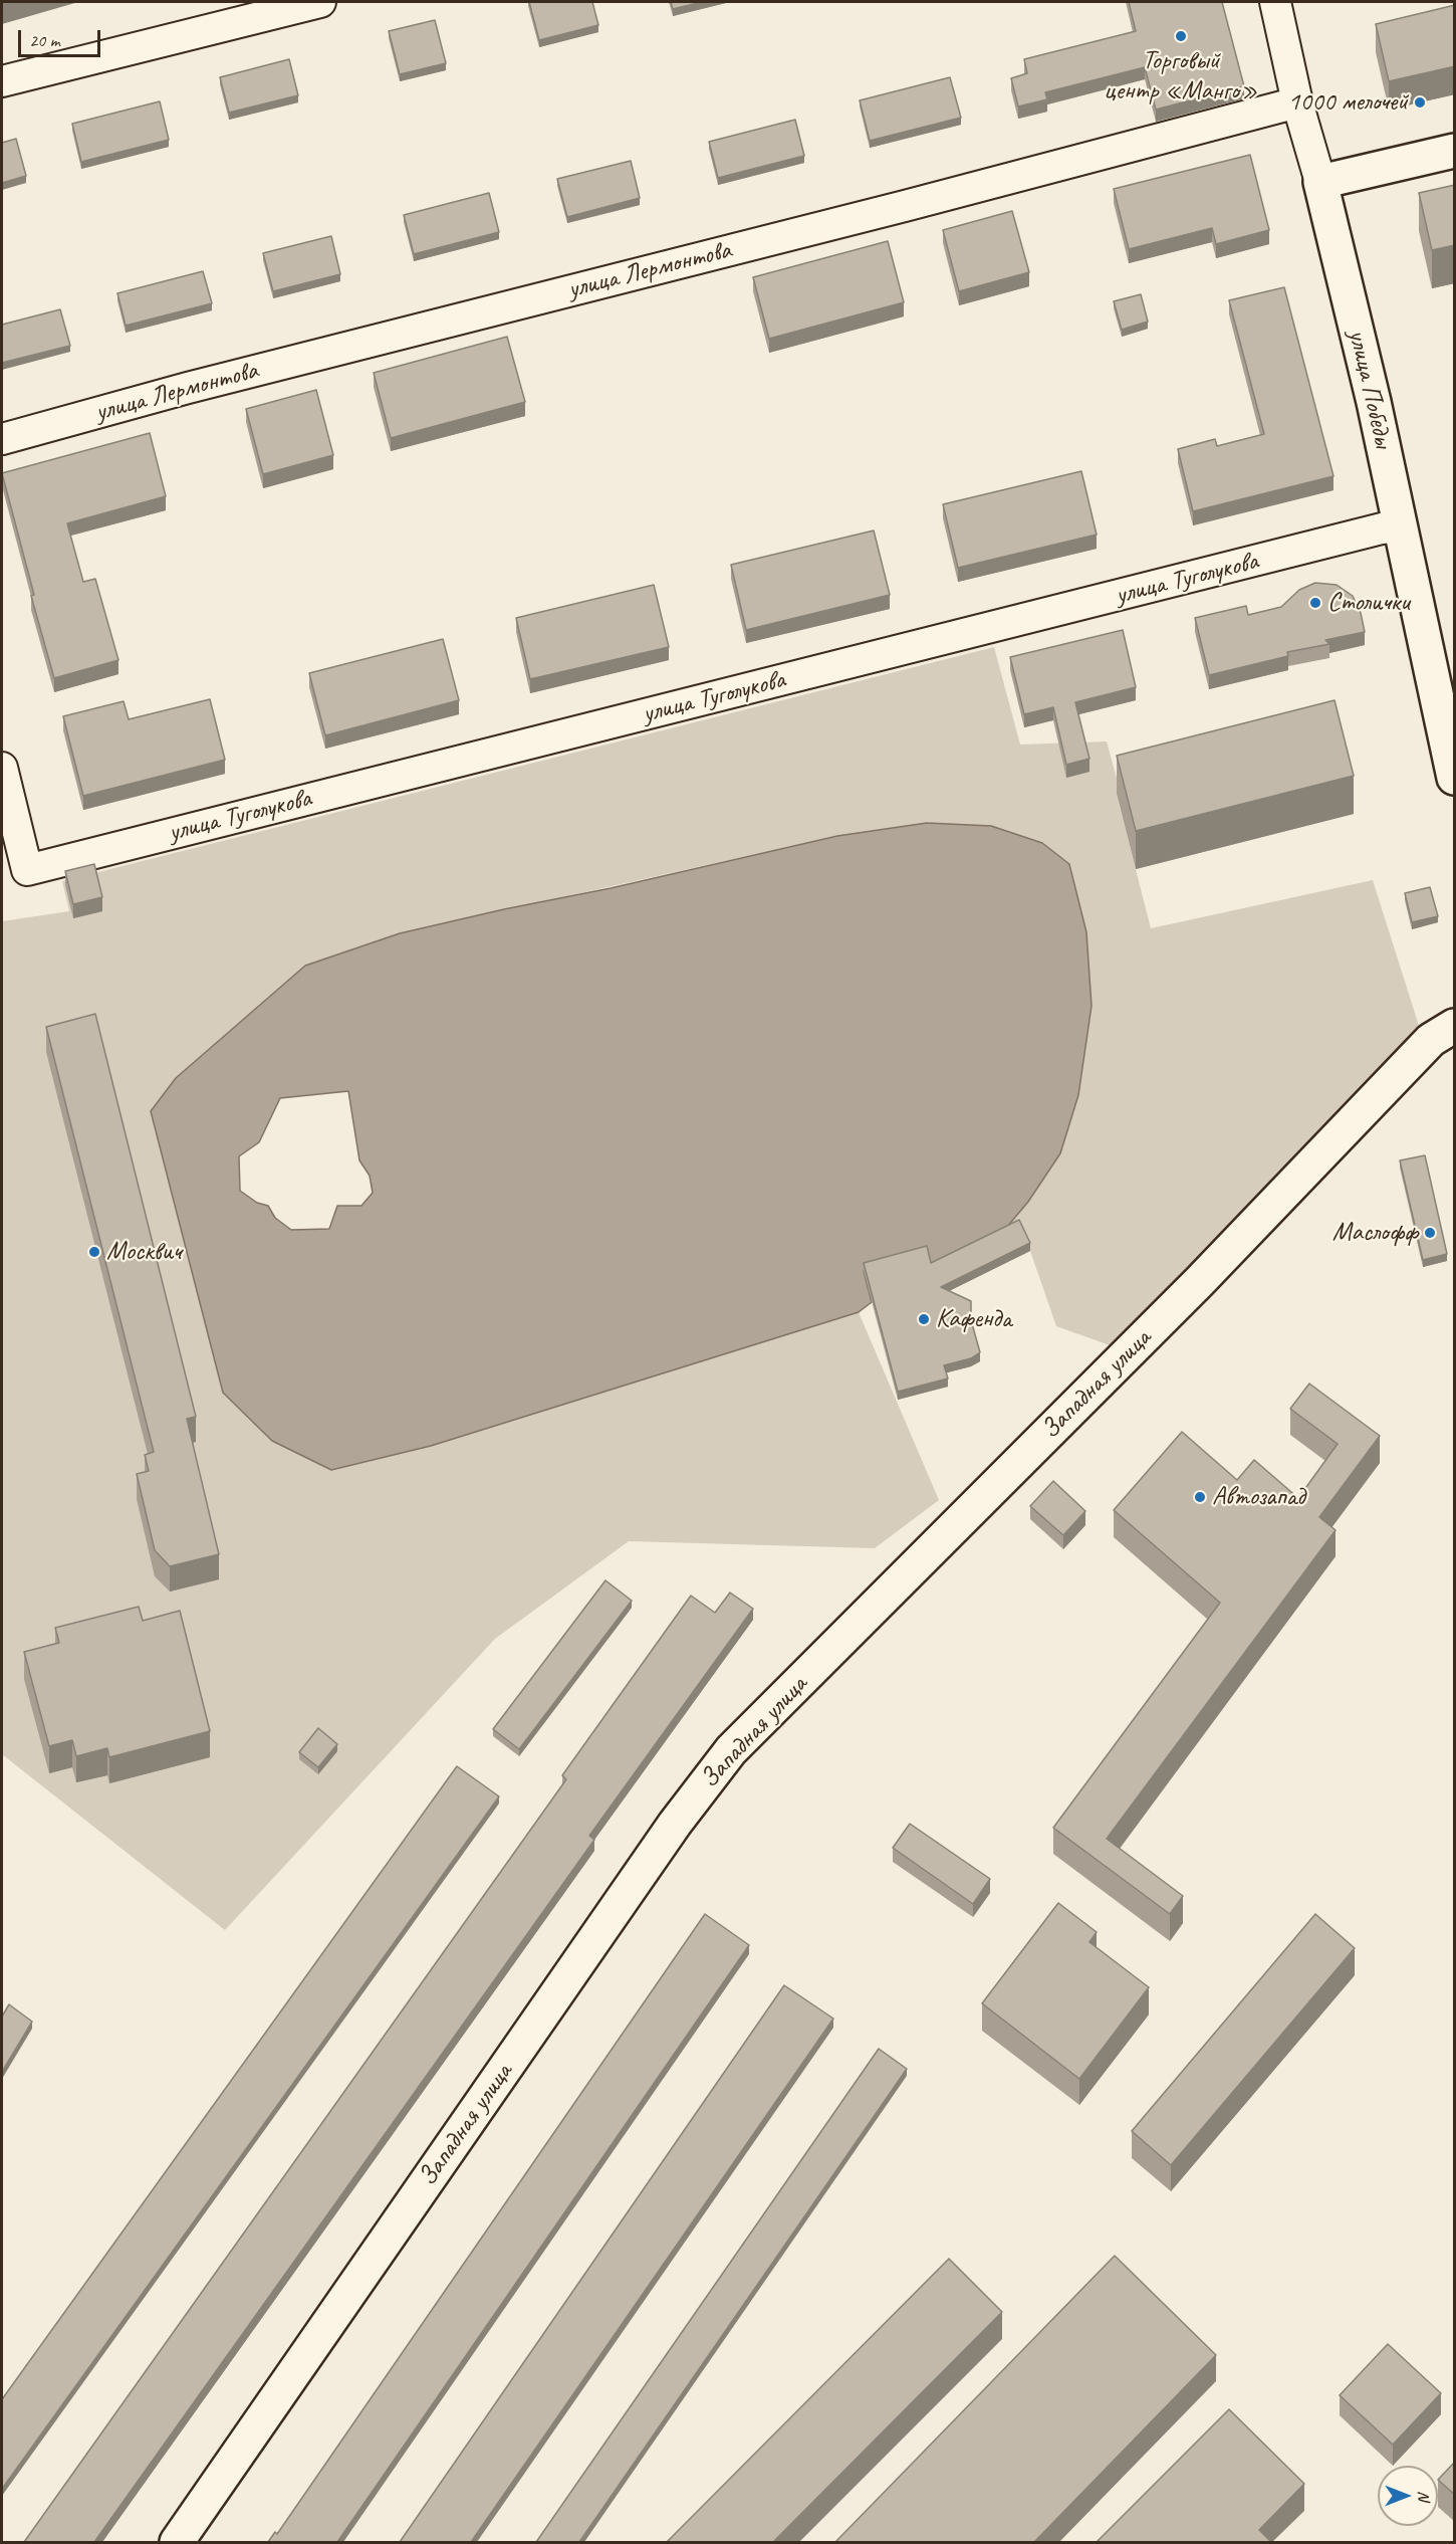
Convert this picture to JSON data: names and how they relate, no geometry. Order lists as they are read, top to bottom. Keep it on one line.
{"streets":{"street":["улица Лермонтова","улица Победы","улица Туголукова","Западная улица"]},"crossings":[["улица Лермонтова","улица Победы"],["улица Победы","улица Туголукова"]],"places":["Торговый центр «Манго»","1000 мелочей","Столички","Маслофф","Москвич","Кафенда","Автозапад"],"scale_bar":"20 m","north":"right"}
